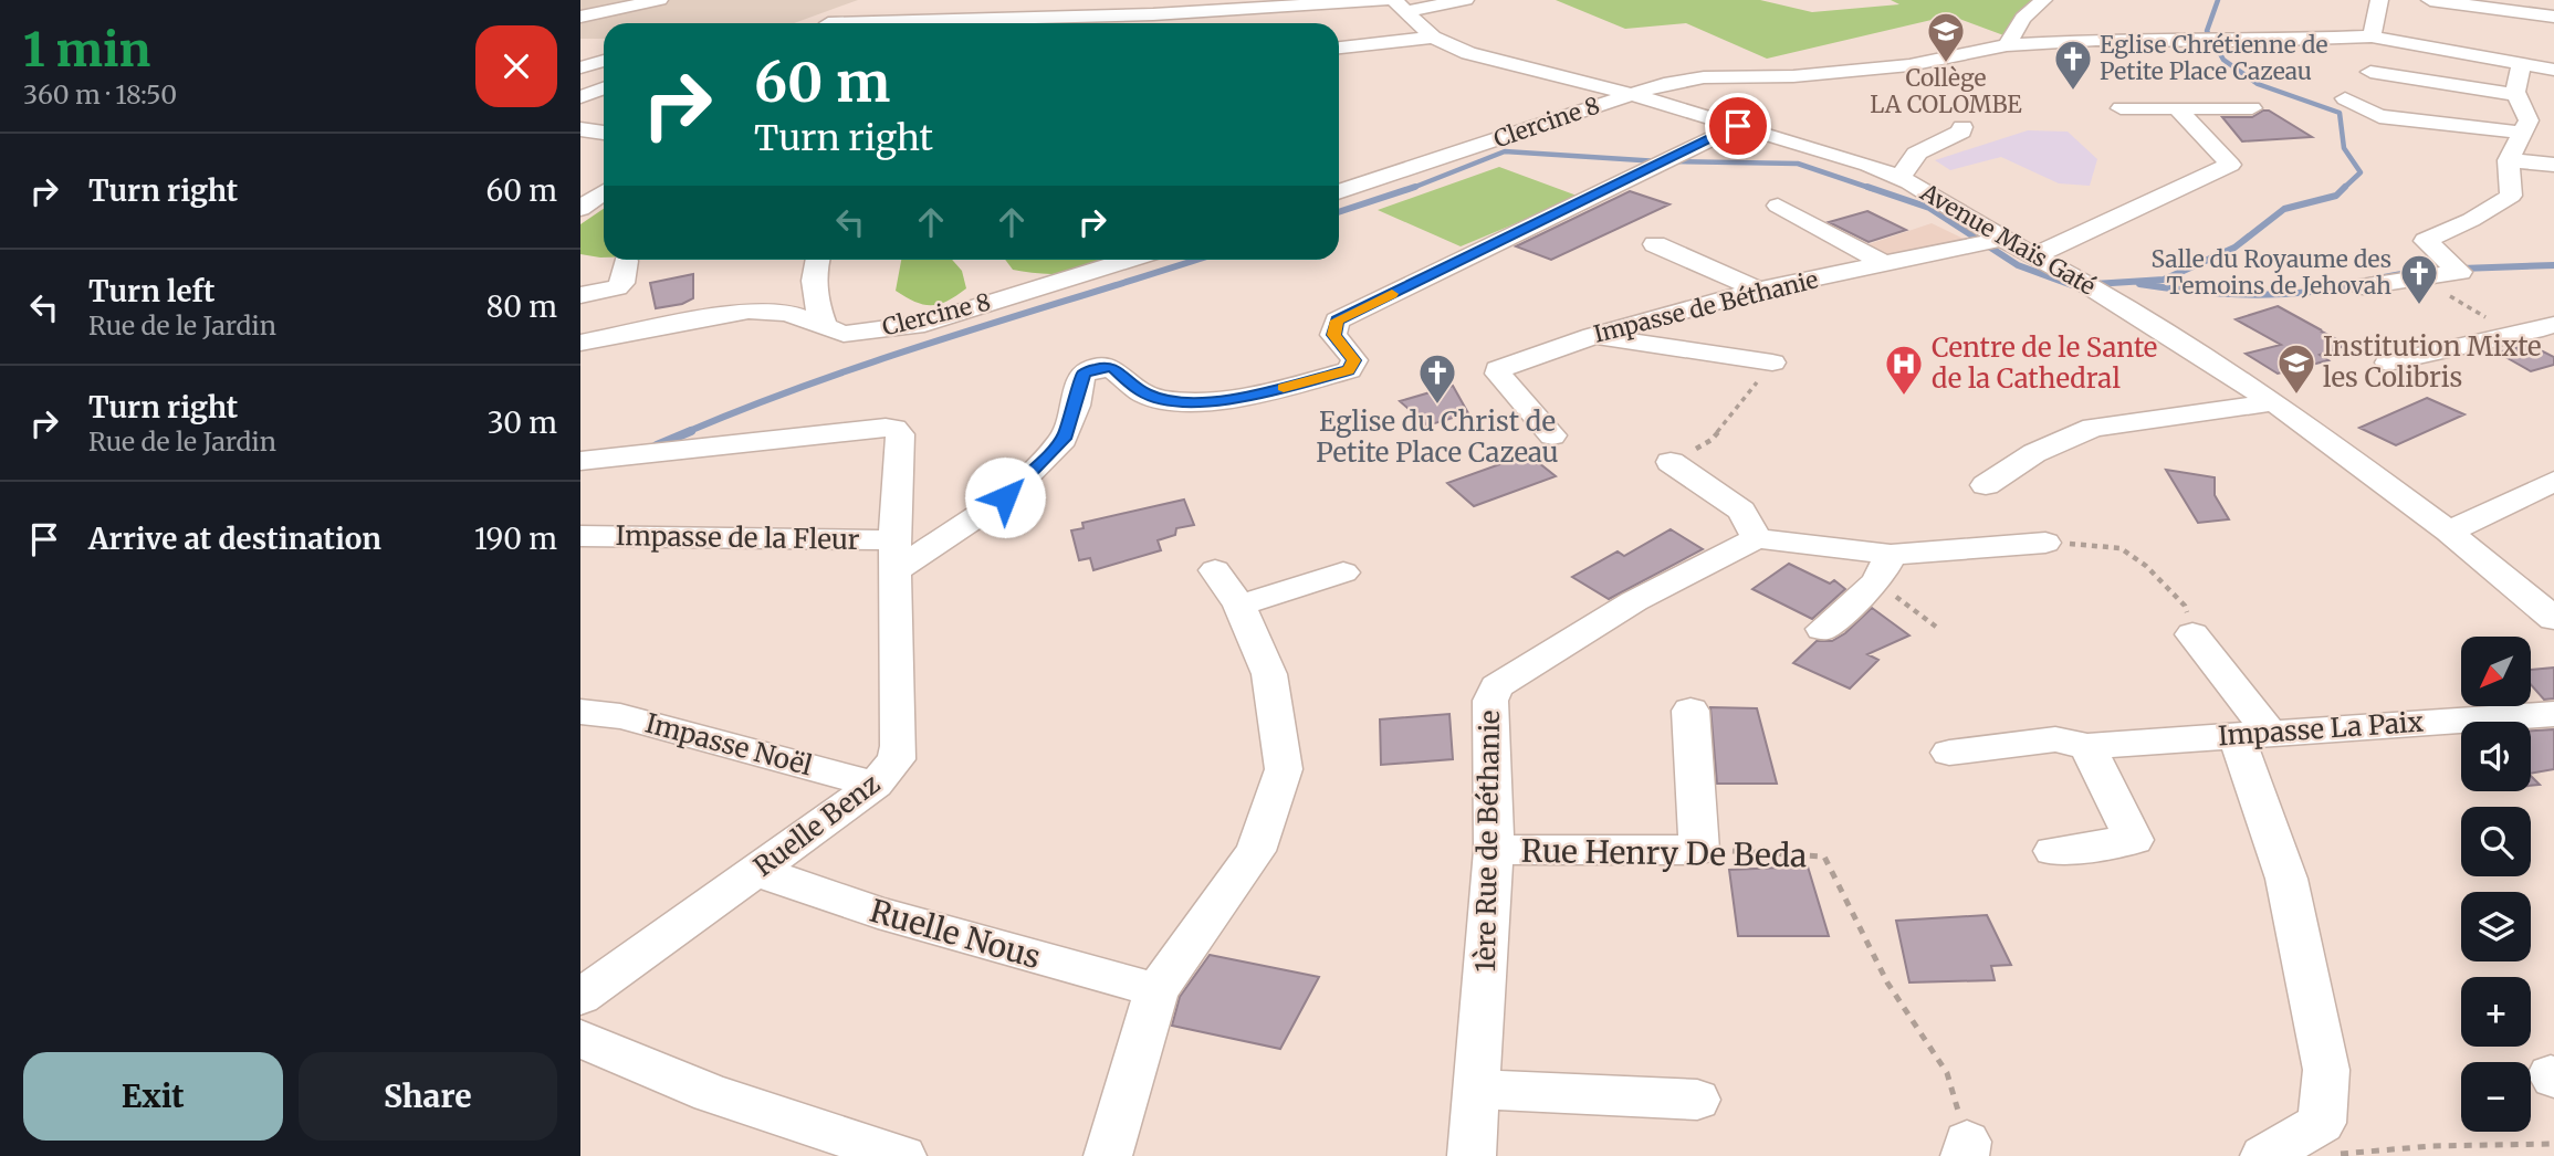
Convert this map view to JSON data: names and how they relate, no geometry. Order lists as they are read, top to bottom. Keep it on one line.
{"streets":{"street":["Clercine 8","Avenue Maïs Gaté","Impasse de Béthanie","Impasse de la Fleur","Impasse La Paix","Impasse Noël","Ruelle Benz","1ère Rue de Béthanie","Rue Henry De Beda","Ruelle Nous"]},"crossings":[["Clercine 8","Avenue Maïs Gaté"],["Avenue Maïs Gaté","Impasse de Béthanie"],["Impasse de la Fleur","Ruelle Benz"],["Impasse Noël","Ruelle Benz"],["Ruelle Benz","Ruelle Nous"],["1ère Rue de Béthanie","Rue Henry De Beda"]],"places":{"school or university":["Collège LA COLOMBE","Institution Mixte les Colibris"],"church":["Eglise Chrétienne de Petite Place Cazeau","Salle du Royaume des Temoins de Jehovah","Eglise du Christ de Petite Place Cazeau"],"hospital":["Centre de le Sante de la Cathedral"]},"north":"bottom left","page":{"heading":["1 min","360 m · 18:50"],"turn":["60 m","Turn right"],"list":[{"name":"Turn right","value":"60 m"},{"name":"Turn left","note":"Rue de le Jardin","value":"80 m"},{"name":"Turn right","note":"Rue de le Jardin","value":"30 m"},{"name":"Arrive at destination","value":"190 m"}],"map_buttons":["+","−"],"buttons":["Exit","Share"]}}
